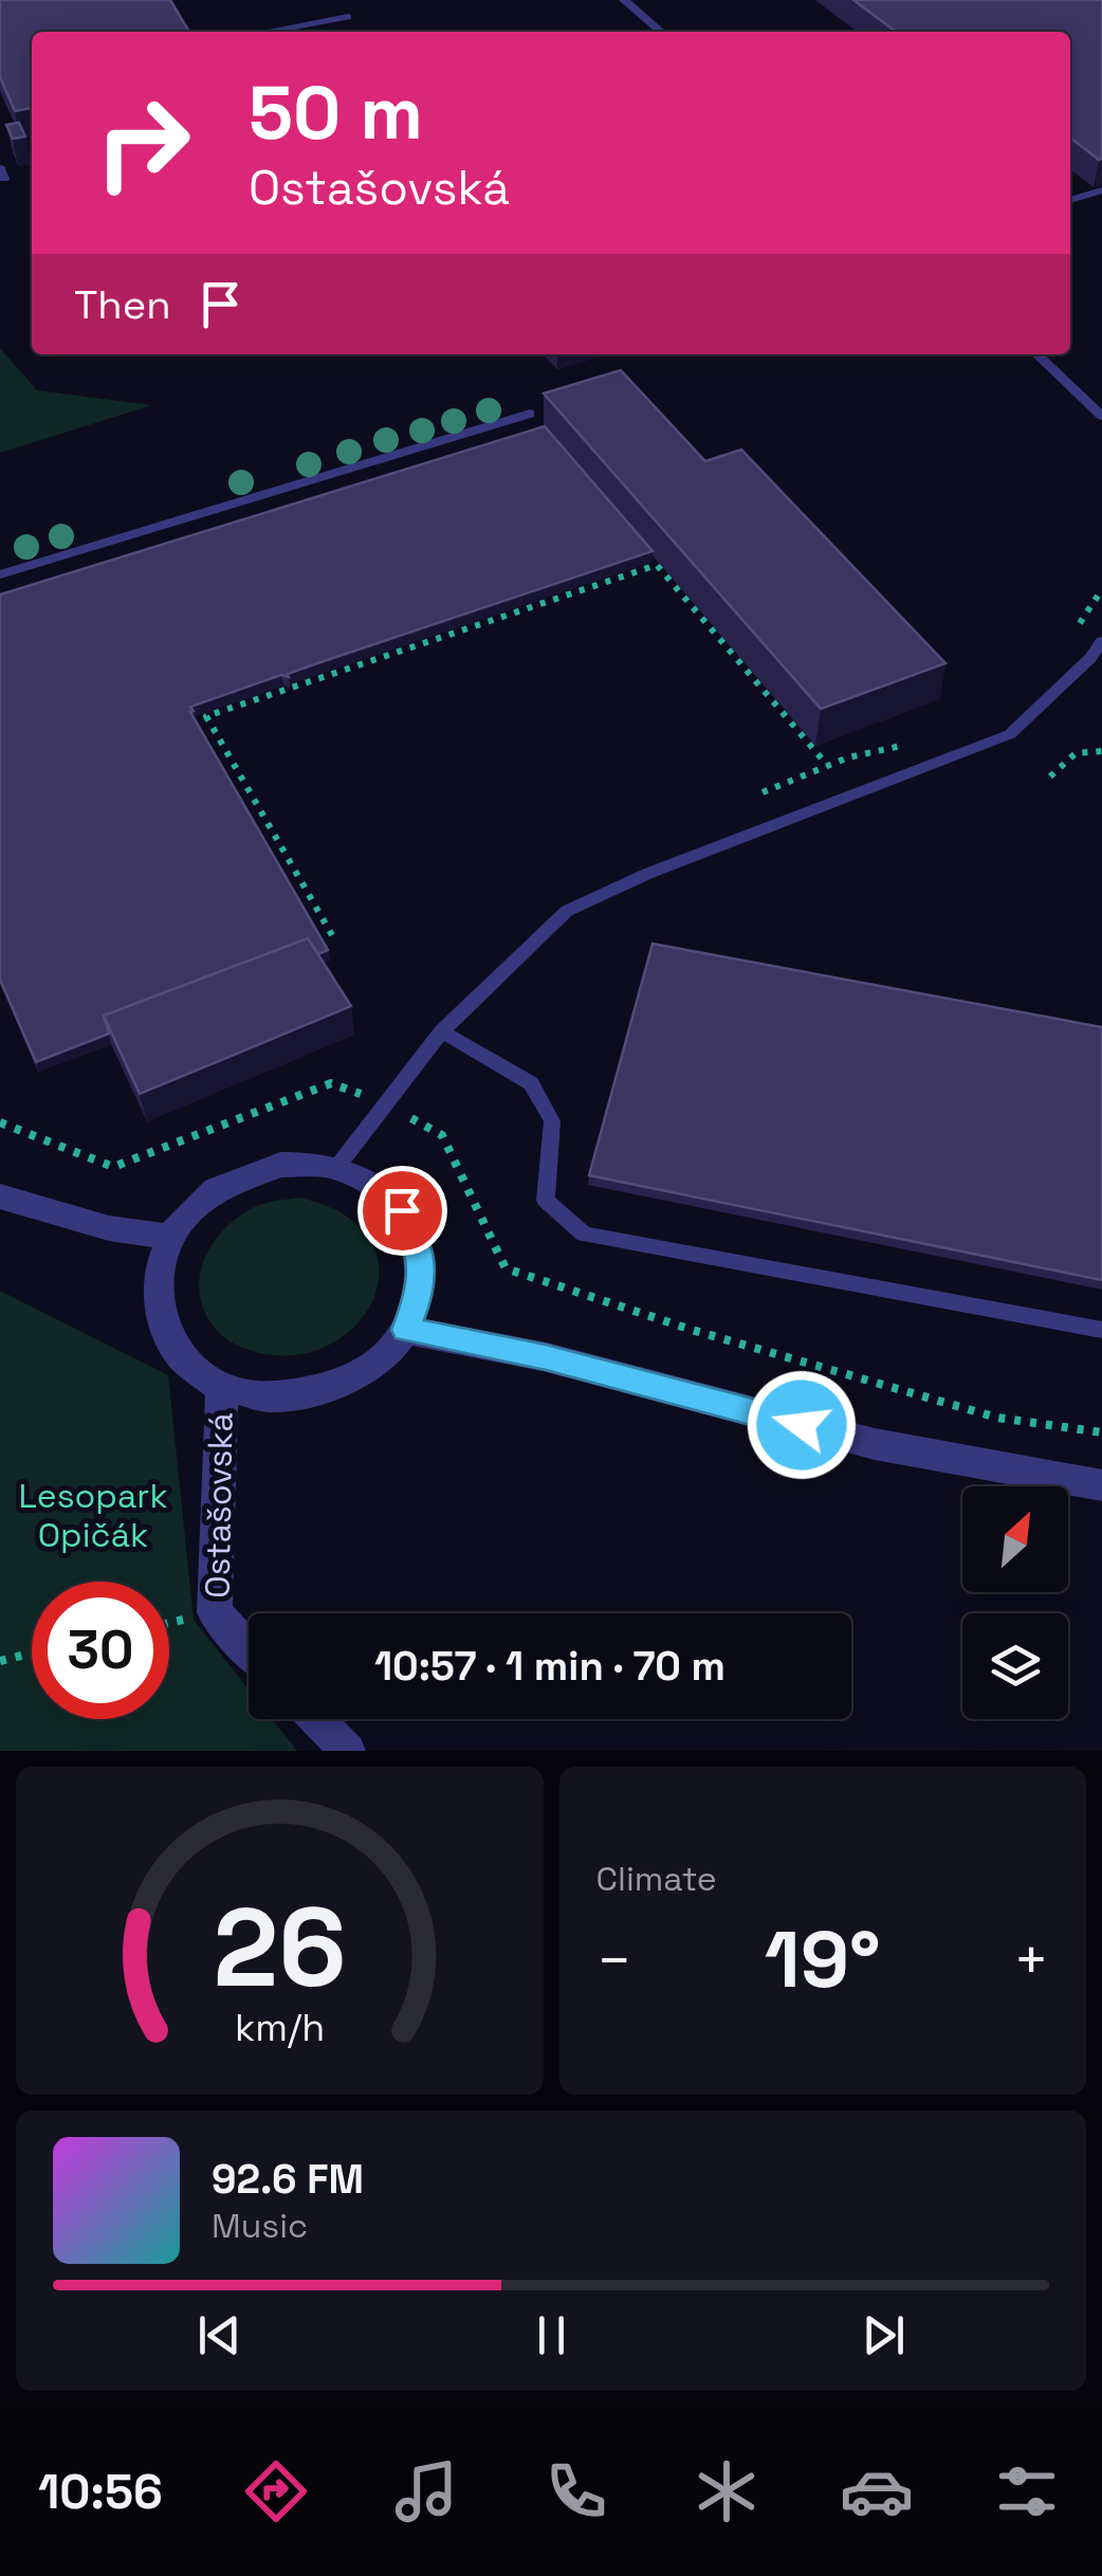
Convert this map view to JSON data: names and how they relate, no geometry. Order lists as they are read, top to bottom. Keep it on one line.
{"streets":{"street":["Ostašovská"]},"parks":["Lesopark Opičák"],"north":"top right","page":{"turn":["50 m","Ostašovská"],"then":"Then","limit":"30","trip":"10:57 · 1 min · 70 m","tile":"Climate","heat":["−","19°","+"],"song":["92.6 FM","Music"],"tabs":"10:56","gauge":["26","km/h"]}}
